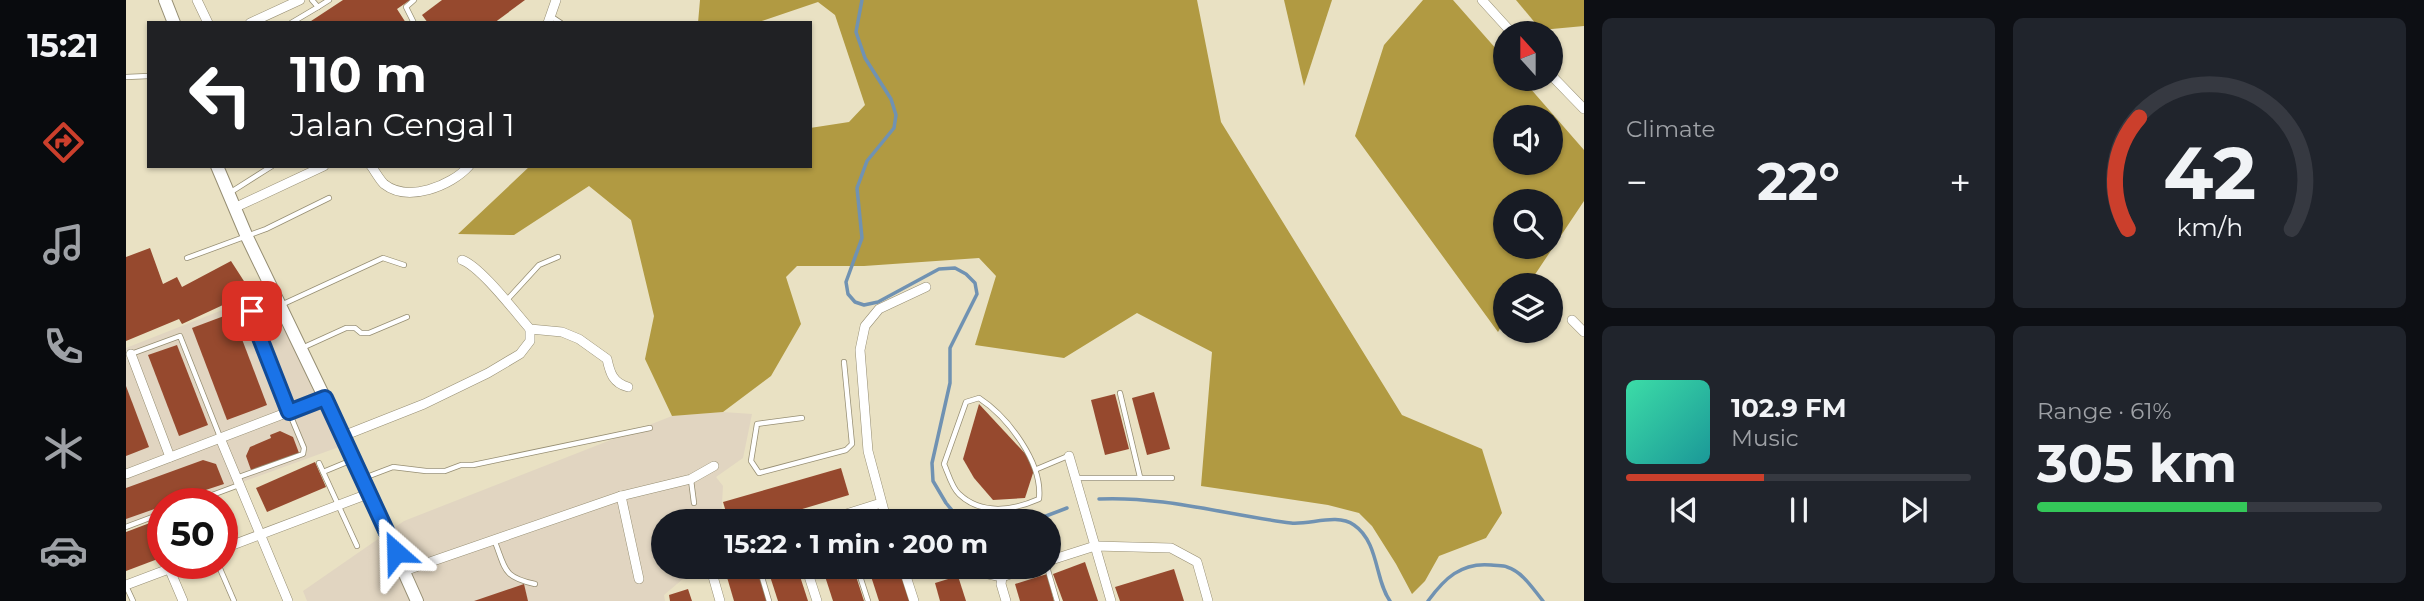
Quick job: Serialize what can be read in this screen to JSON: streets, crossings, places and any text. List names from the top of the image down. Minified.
{"north":"top","page":{"tabs":"15:21","tile":["Climate",["Range · 61%","305 km"]],"turn":["110 m","Jalan Cengal 1"],"heat":["−","22°","+"],"song":["102.9 FM","Music"],"limit":"50","trip":"15:22 · 1 min · 200 m","gauge":["42","km/h"]}}
